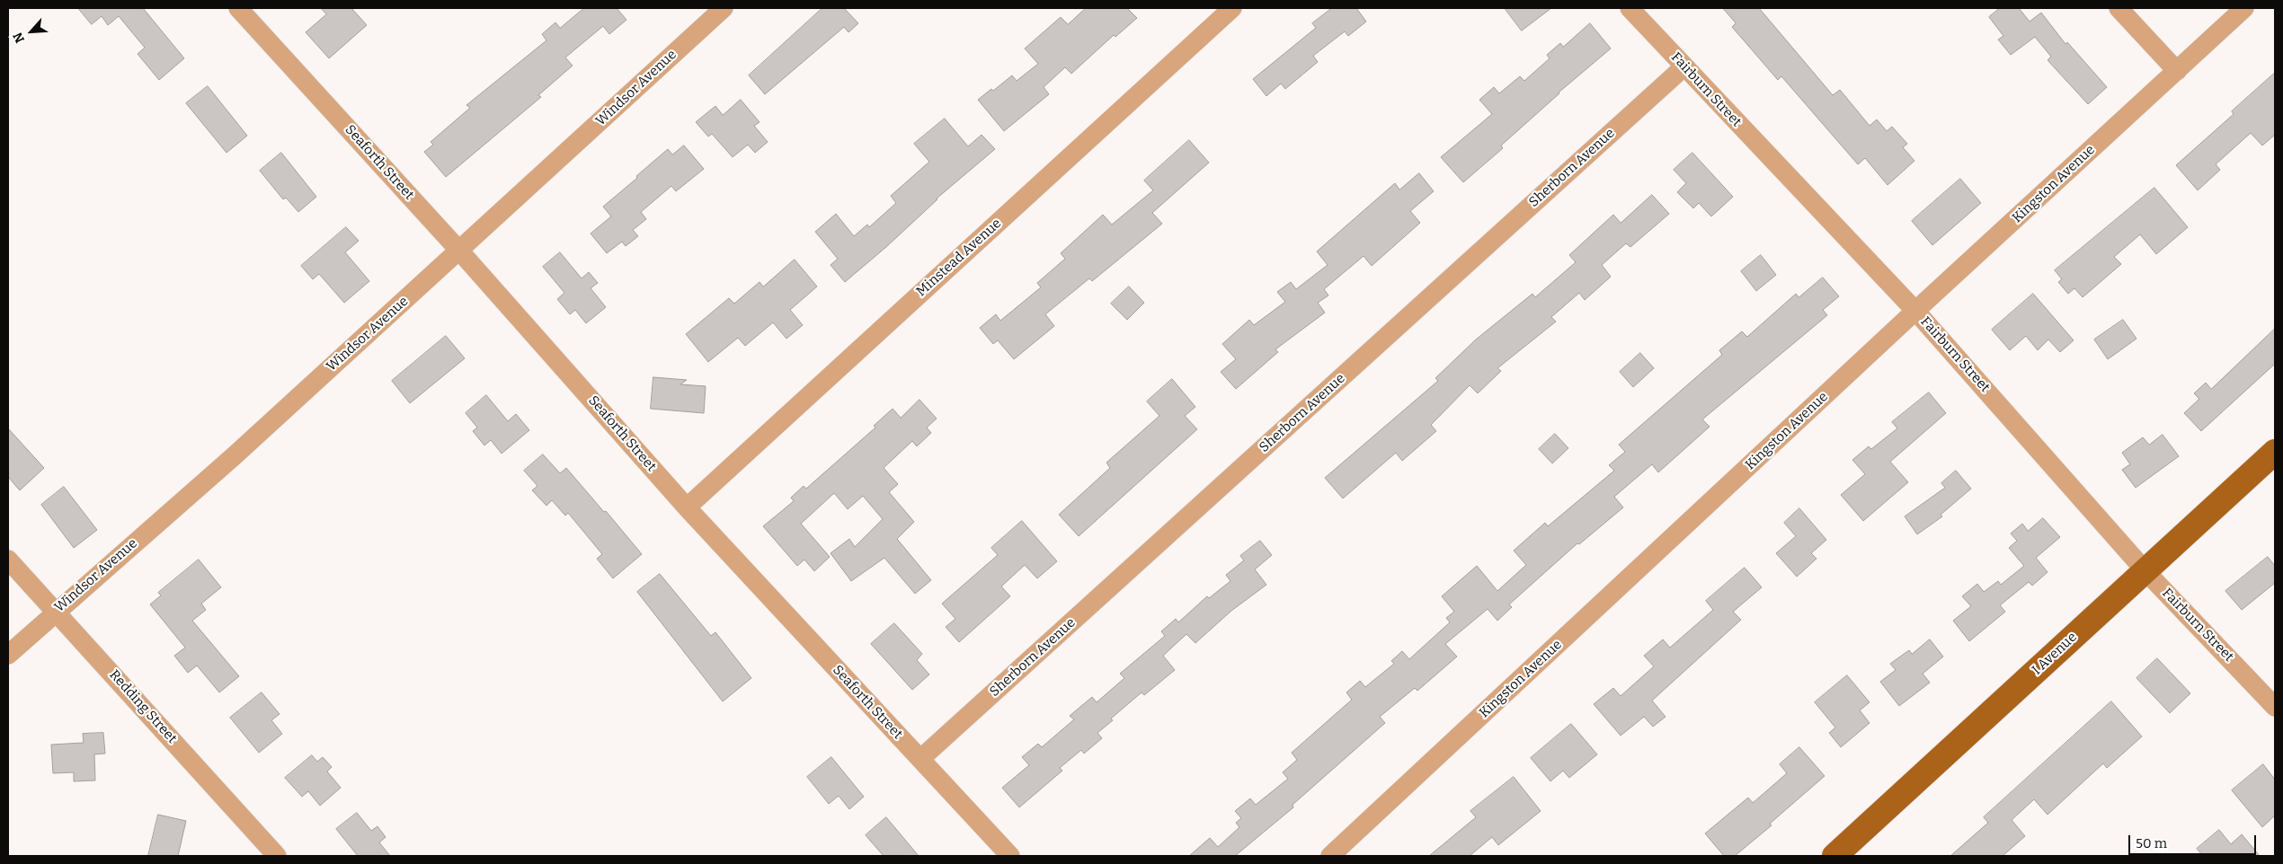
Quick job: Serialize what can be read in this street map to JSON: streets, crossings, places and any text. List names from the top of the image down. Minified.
{"streets":{"main road":["I Avenue"],"street":["Windsor Avenue","Fairburn Street","Seaforth Street","Sherborn Avenue","Kingston Avenue","Minstead Avenue","Redding Street"]},"crossings":[["Windsor Avenue","Seaforth Street"],["Windsor Avenue","Redding Street"],["Fairburn Street","Sherborn Avenue"],["Fairburn Street","Kingston Avenue"],["Fairburn Street","I Avenue"],["Seaforth Street","Sherborn Avenue"],["Seaforth Street","Minstead Avenue"]],"scale_bar":"50 m","north":"bottom left"}
